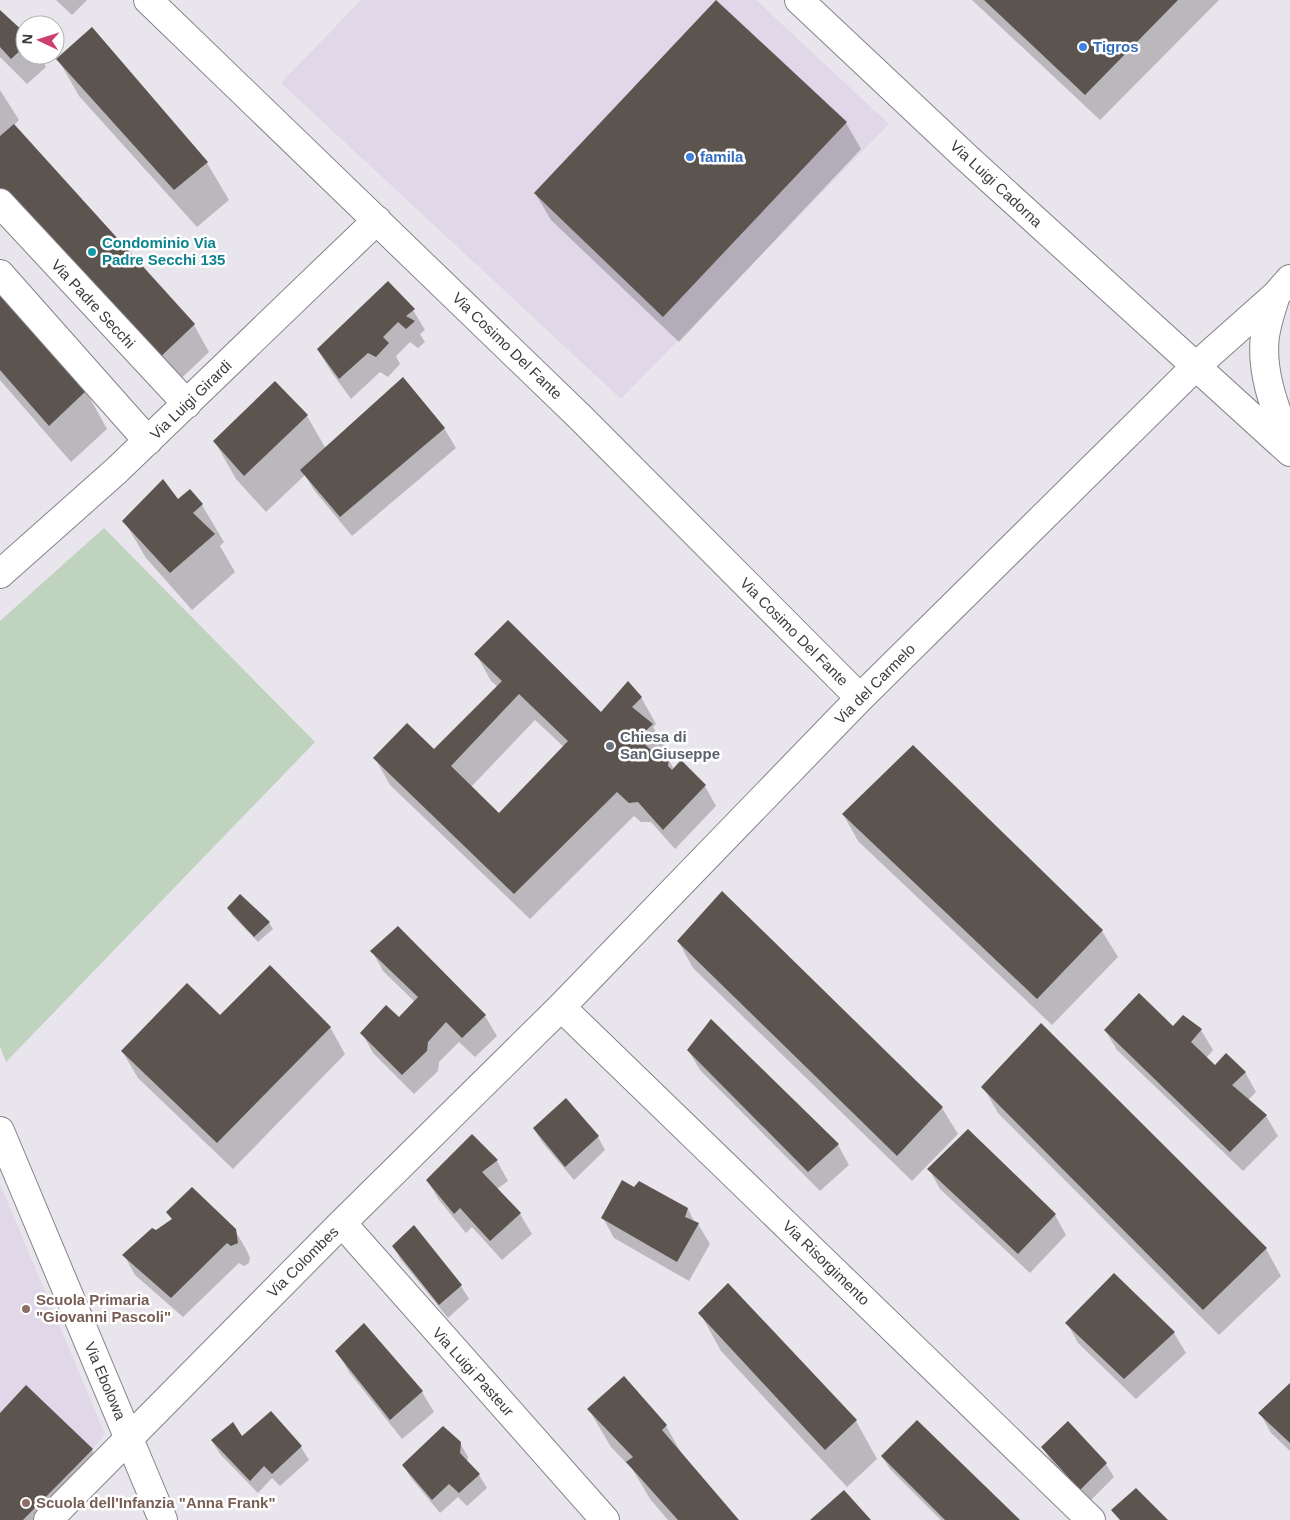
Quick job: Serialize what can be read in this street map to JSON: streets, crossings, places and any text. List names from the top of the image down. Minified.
{"streets":{"street":["Via Luigi Cadorna","Via Padre Secchi","Via Cosimo Del Fante","Via Luigi Girardi","Via del Carmelo","Via Colombes","Via Risorgimento","Via Luigi Pasteur","Via Ebolowa"]},"crossings":[["Via Luigi Cadorna","Via del Carmelo"],["Via Padre Secchi","Via Luigi Girardi"],["Via Cosimo Del Fante","Via Luigi Girardi"],["Via Cosimo Del Fante","Via del Carmelo"],["Via del Carmelo","Via Colombes"],["Via del Carmelo","Via Risorgimento"],["Via Colombes","Via Risorgimento"],["Via Colombes","Via Luigi Pasteur"],["Via Colombes","Via Ebolowa"]],"places":["Tigros","famila","Condominio Via Padre Secchi 135","Chiesa di San Giuseppe","Scuola Primaria \"Giovanni Pascoli\"","Scuola dell'Infanzia \"Anna Frank\""],"north":"left"}
